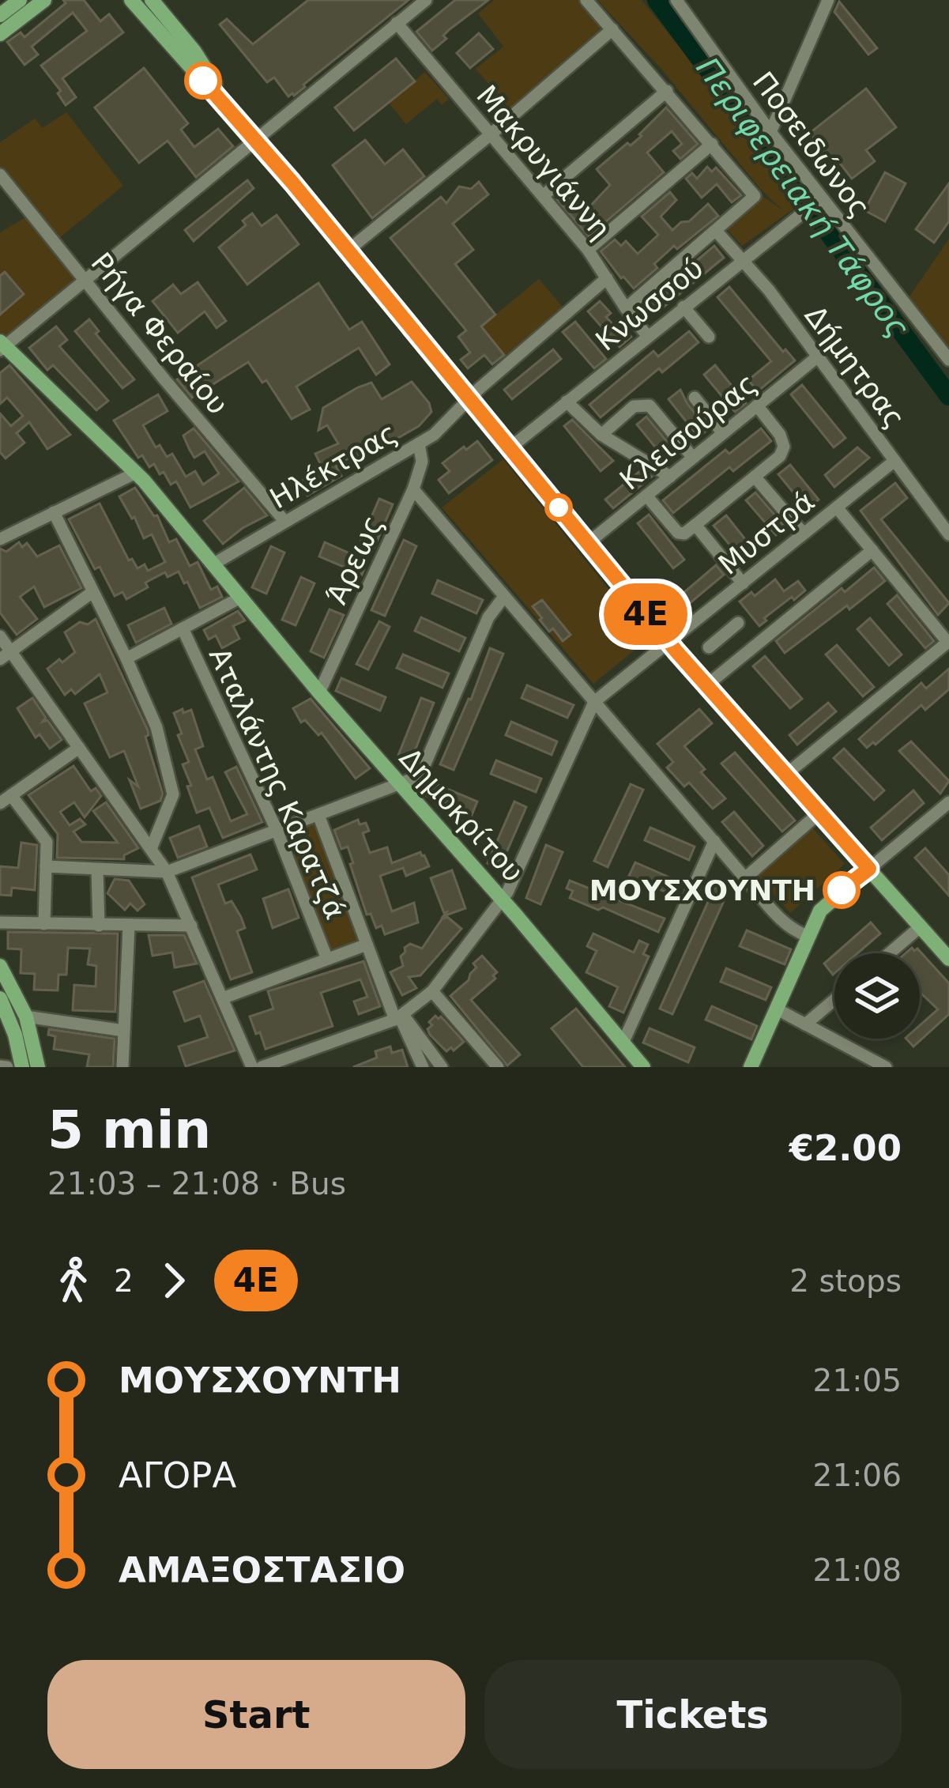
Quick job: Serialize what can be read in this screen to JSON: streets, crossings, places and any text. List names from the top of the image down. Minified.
{"streets":{"main road":["Δημοκρίτου"],"street":["Ποσειδώνος","Μακρυγιάννη","Κνωσσού","Ρήγα Φεραίου","Δήμητρας","Κλεισούρας","Ηλέκτρας","Μυστρά","Άρεως","Αταλάντης Καρατζά"]},"crossings":[["Ποσειδώνος","Κνωσσού"],["Μακρυγιάννη","Κνωσσού"],["Μακρυγιάννη","Ηλέκτρας"],["Κνωσσού","Δήμητρας"],["Ρήγα Φεραίου","Ηλέκτρας"],["Δήμητρας","Κλεισούρας"],["Δήμητρας","Μυστρά"],["Ηλέκτρας","Άρεως"],["Ηλέκτρας","Δημοκρίτου"],["Άρεως","Δημοκρίτου"]],"water":["Περιφερειακή Τάφρος"],"places":["ΜΟΥΣΧΟΥΝΤΗ"],"lines":["bus line 4Ε"],"page":{"on_map":"4Ε","heading":["5 min","21:03 – 21:08 · Bus","€2.00"],"legs":["2","4Ε","2 stops"],"list":[{"name":"ΜΟΥΣΧΟΥΝΤΗ","value":"21:05"},{"name":"ΑΓΟΡΑ","value":"21:06"},{"name":"ΑΜΑΞΟΣΤΑΣΙΟ","value":"21:08"}],"buttons":["Start","Tickets"]}}
